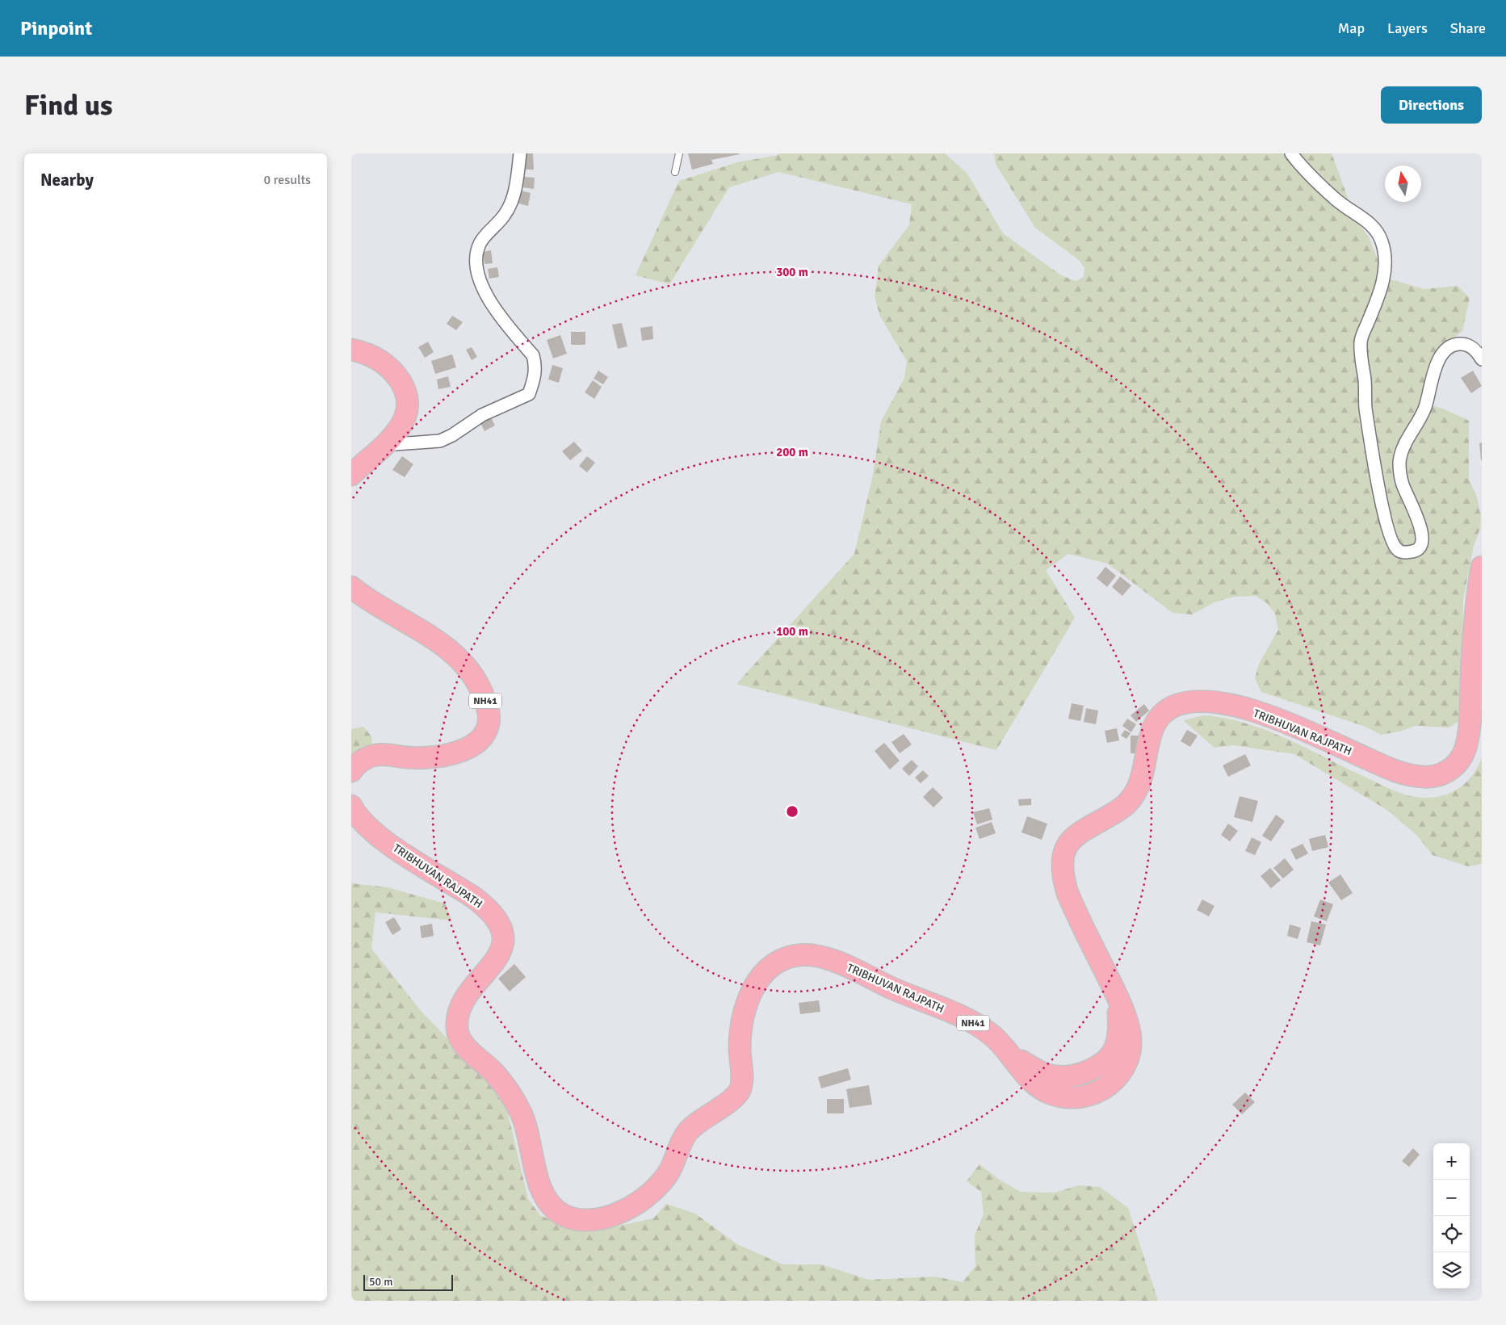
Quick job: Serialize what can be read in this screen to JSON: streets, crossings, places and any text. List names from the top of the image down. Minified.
{"streets":{"highway":["NH41","TRIBHUVAN RAJPATH"]},"scale_bar":"50 m","north":"top","page":{"header":"Pinpoint","nav":["Map","Layers","Share"],"buttons":"Directions","title":"Find us","heading":["Nearby","0 results"],"map_buttons":["+","−"],"scale":"50 m"},"rings":["300 m","200 m","100 m"]}
